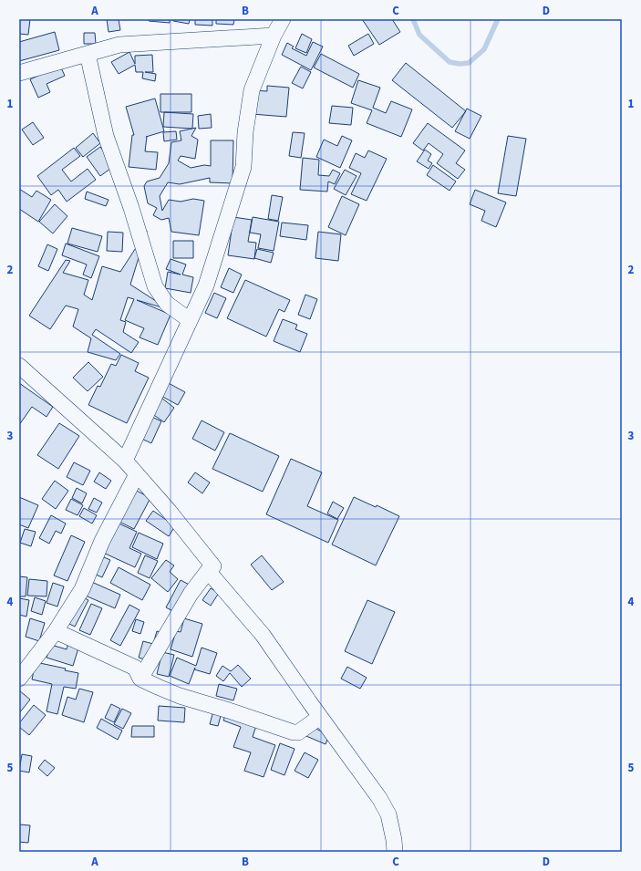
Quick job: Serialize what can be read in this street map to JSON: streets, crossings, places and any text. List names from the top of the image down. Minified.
{"grid":{"columns":["A","B","C","D"],"rows":["1","2","3","4","5"]}}
